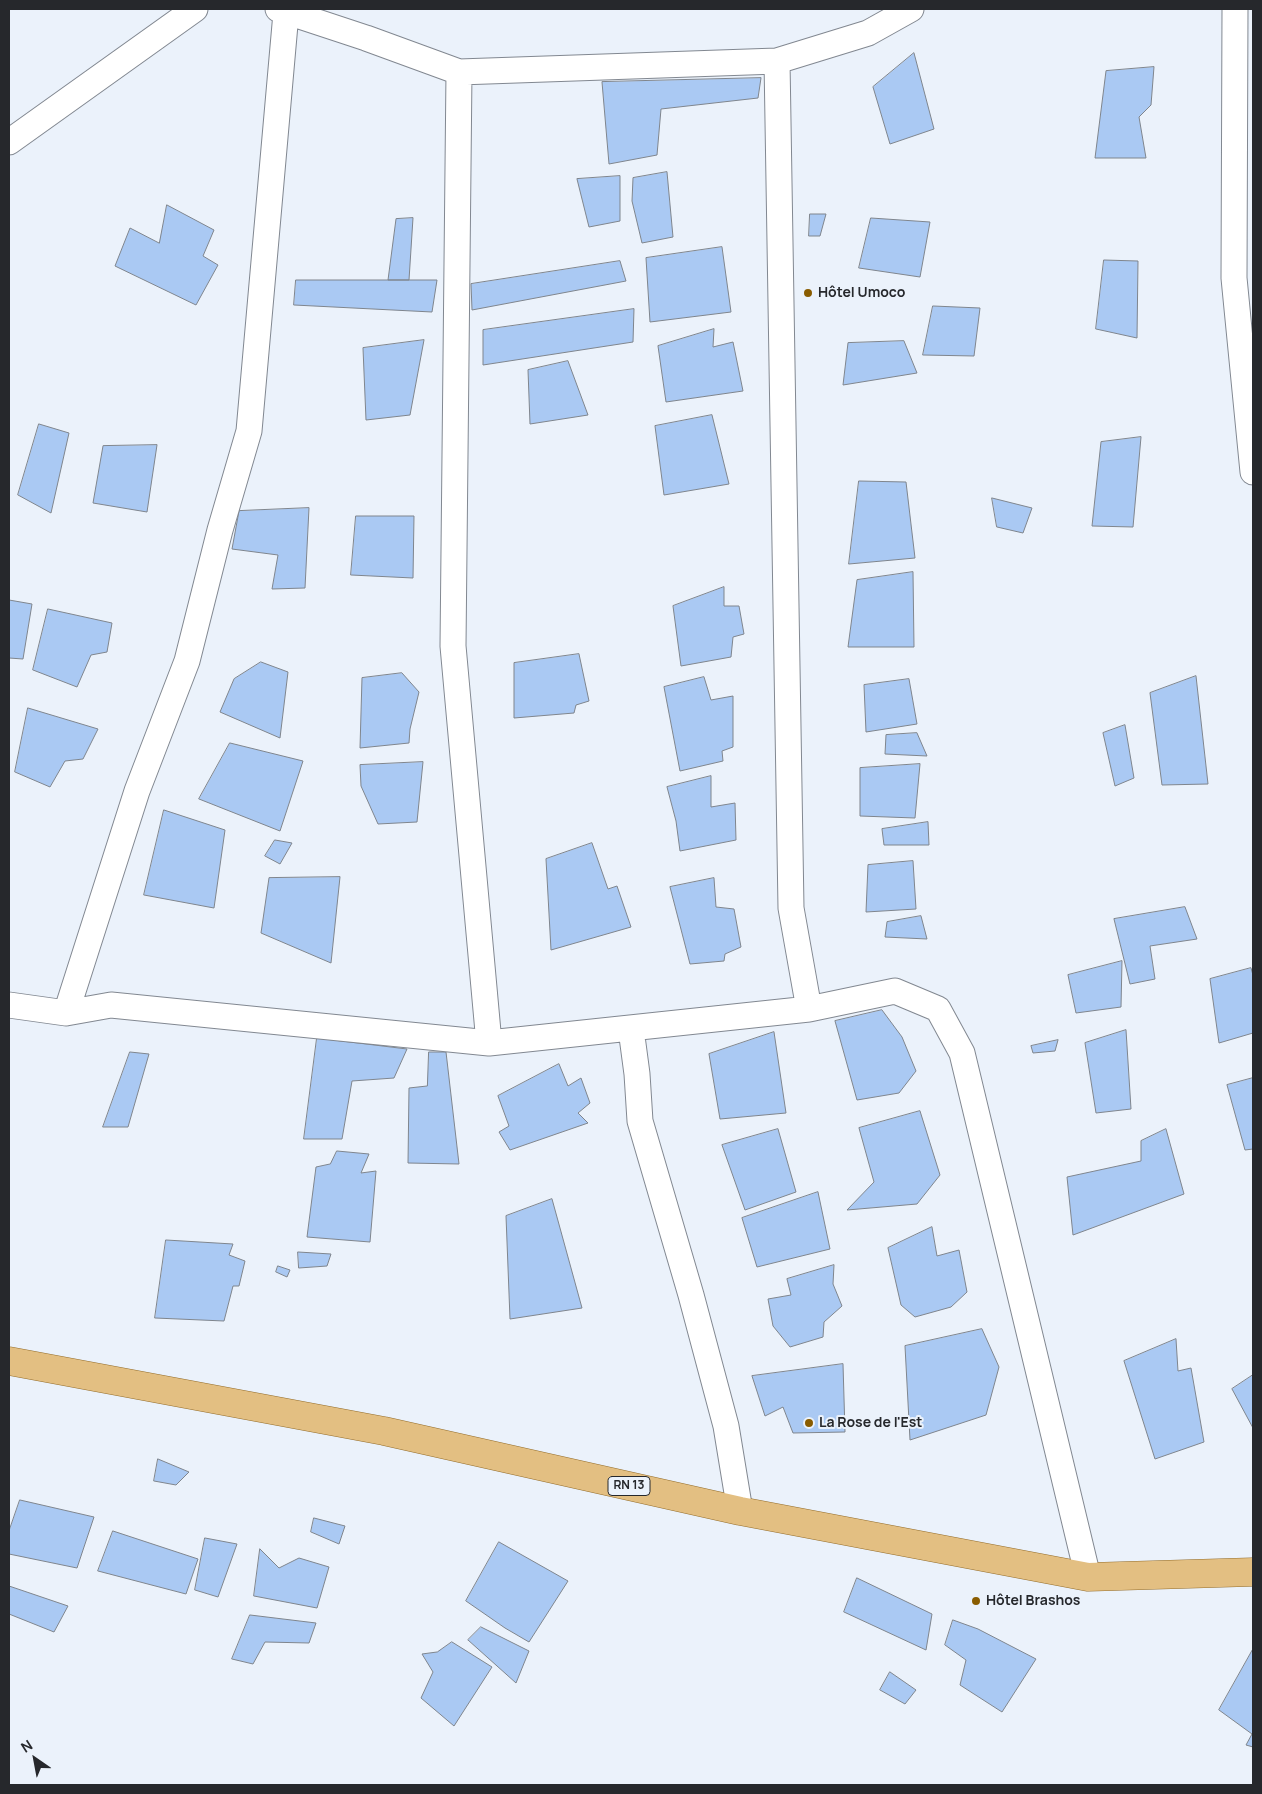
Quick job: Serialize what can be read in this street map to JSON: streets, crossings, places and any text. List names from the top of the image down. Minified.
{"streets":{"main road":["RN 13"]},"places":["Hôtel Umoco","La Rose de l'Est","Hôtel Brashos"],"north":"top left"}
